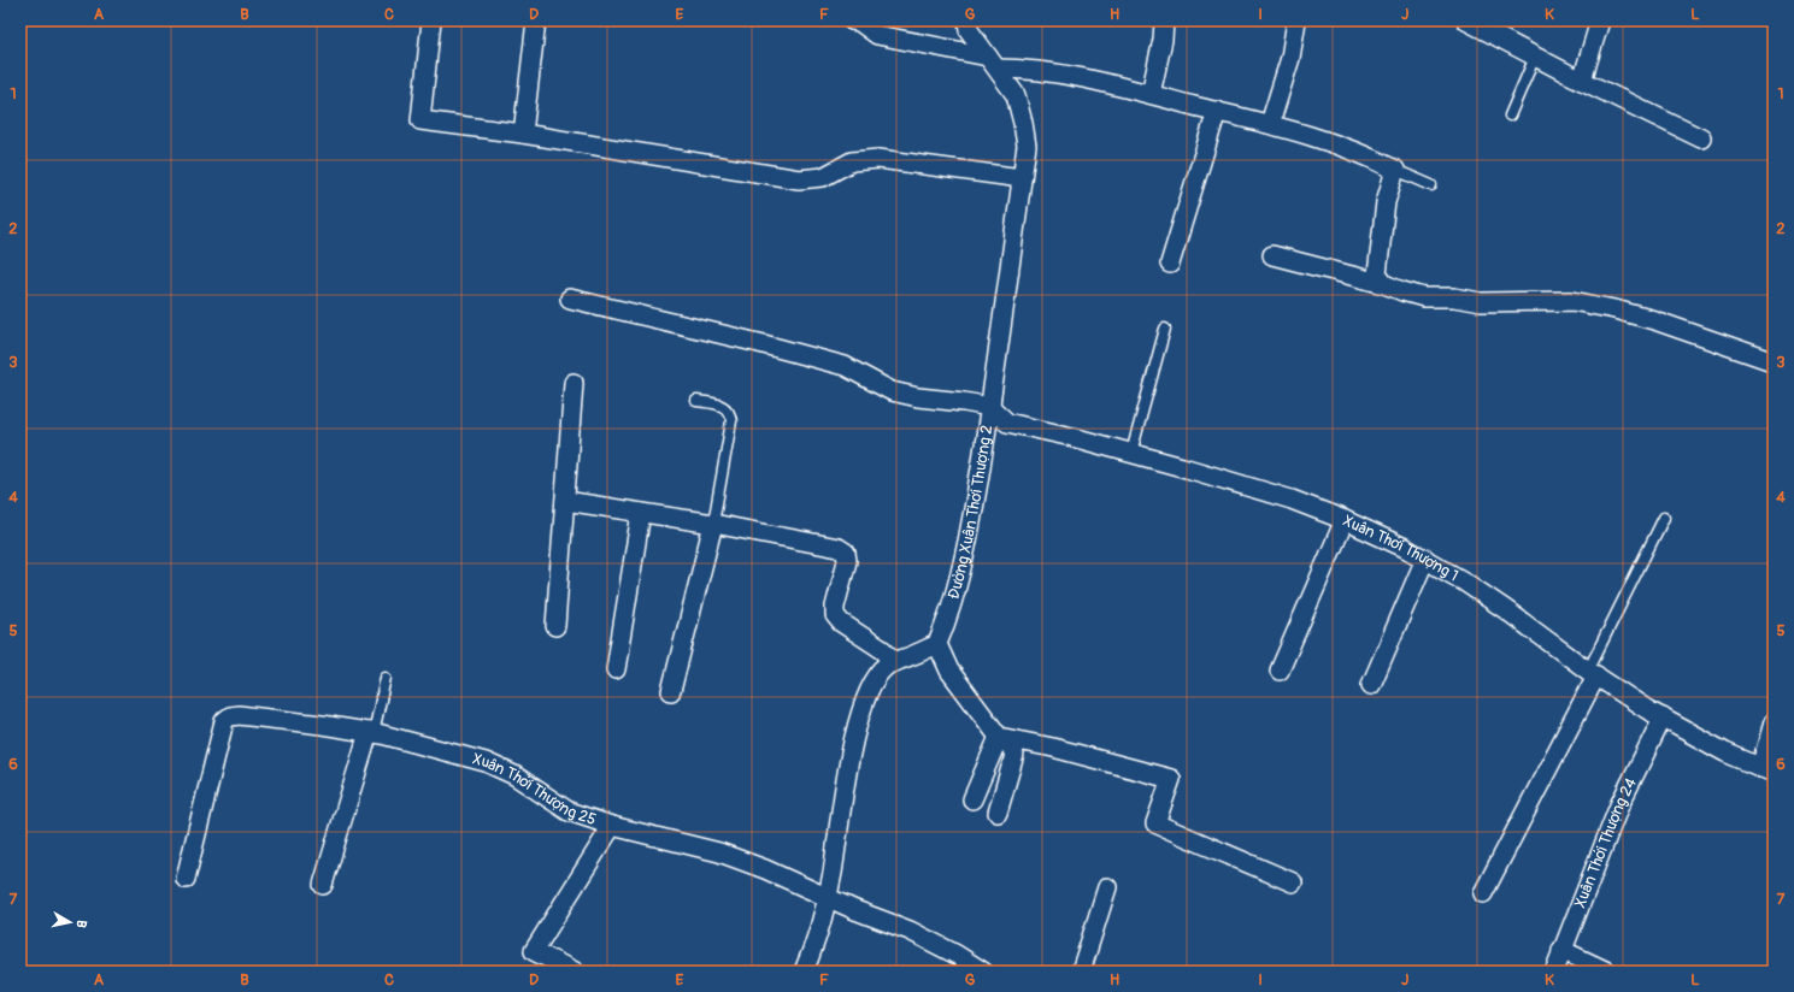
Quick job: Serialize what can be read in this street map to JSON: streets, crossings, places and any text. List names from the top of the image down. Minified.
{"streets":{"street":["Đường Xuân Thới Thượng 2","Xuân Thới Thượng 1","Xuân Thới Thượng 25","Xuân Thới Thượng 24"]},"crossings":[["Đường Xuân Thới Thượng 2","Xuân Thới Thượng 1"],["Xuân Thới Thượng 1","Xuân Thới Thượng 24"]],"north":"right","grid":{"columns":["A","B","C","D","E","F","G","H","I","J","K","L"],"rows":["1","2","3","4","5","6","7"]}}
